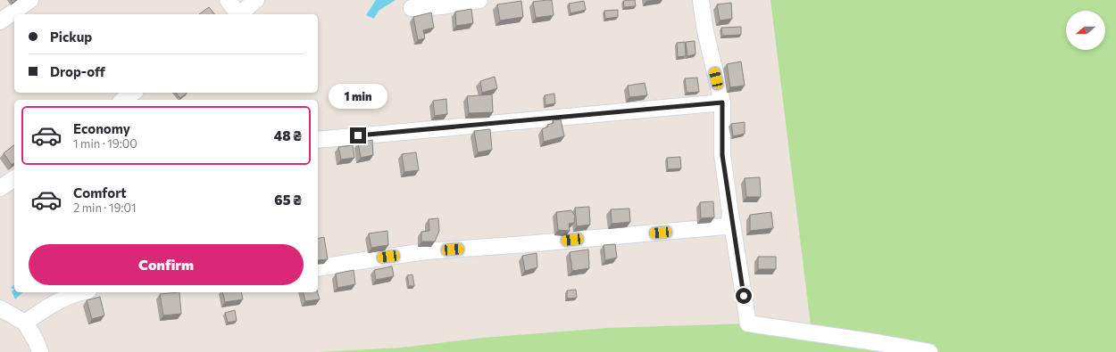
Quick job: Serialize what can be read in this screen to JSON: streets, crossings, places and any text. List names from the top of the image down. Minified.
{"north":"left","page":{"banner":["Pickup","Drop-off"],"bubble":"1 min","list":[{"name":"Economy","note":"1 min · 19:00","value":"48 ₴"},{"name":"Comfort","note":"2 min · 19:01","value":"65 ₴"}],"buttons":"Confirm"}}
